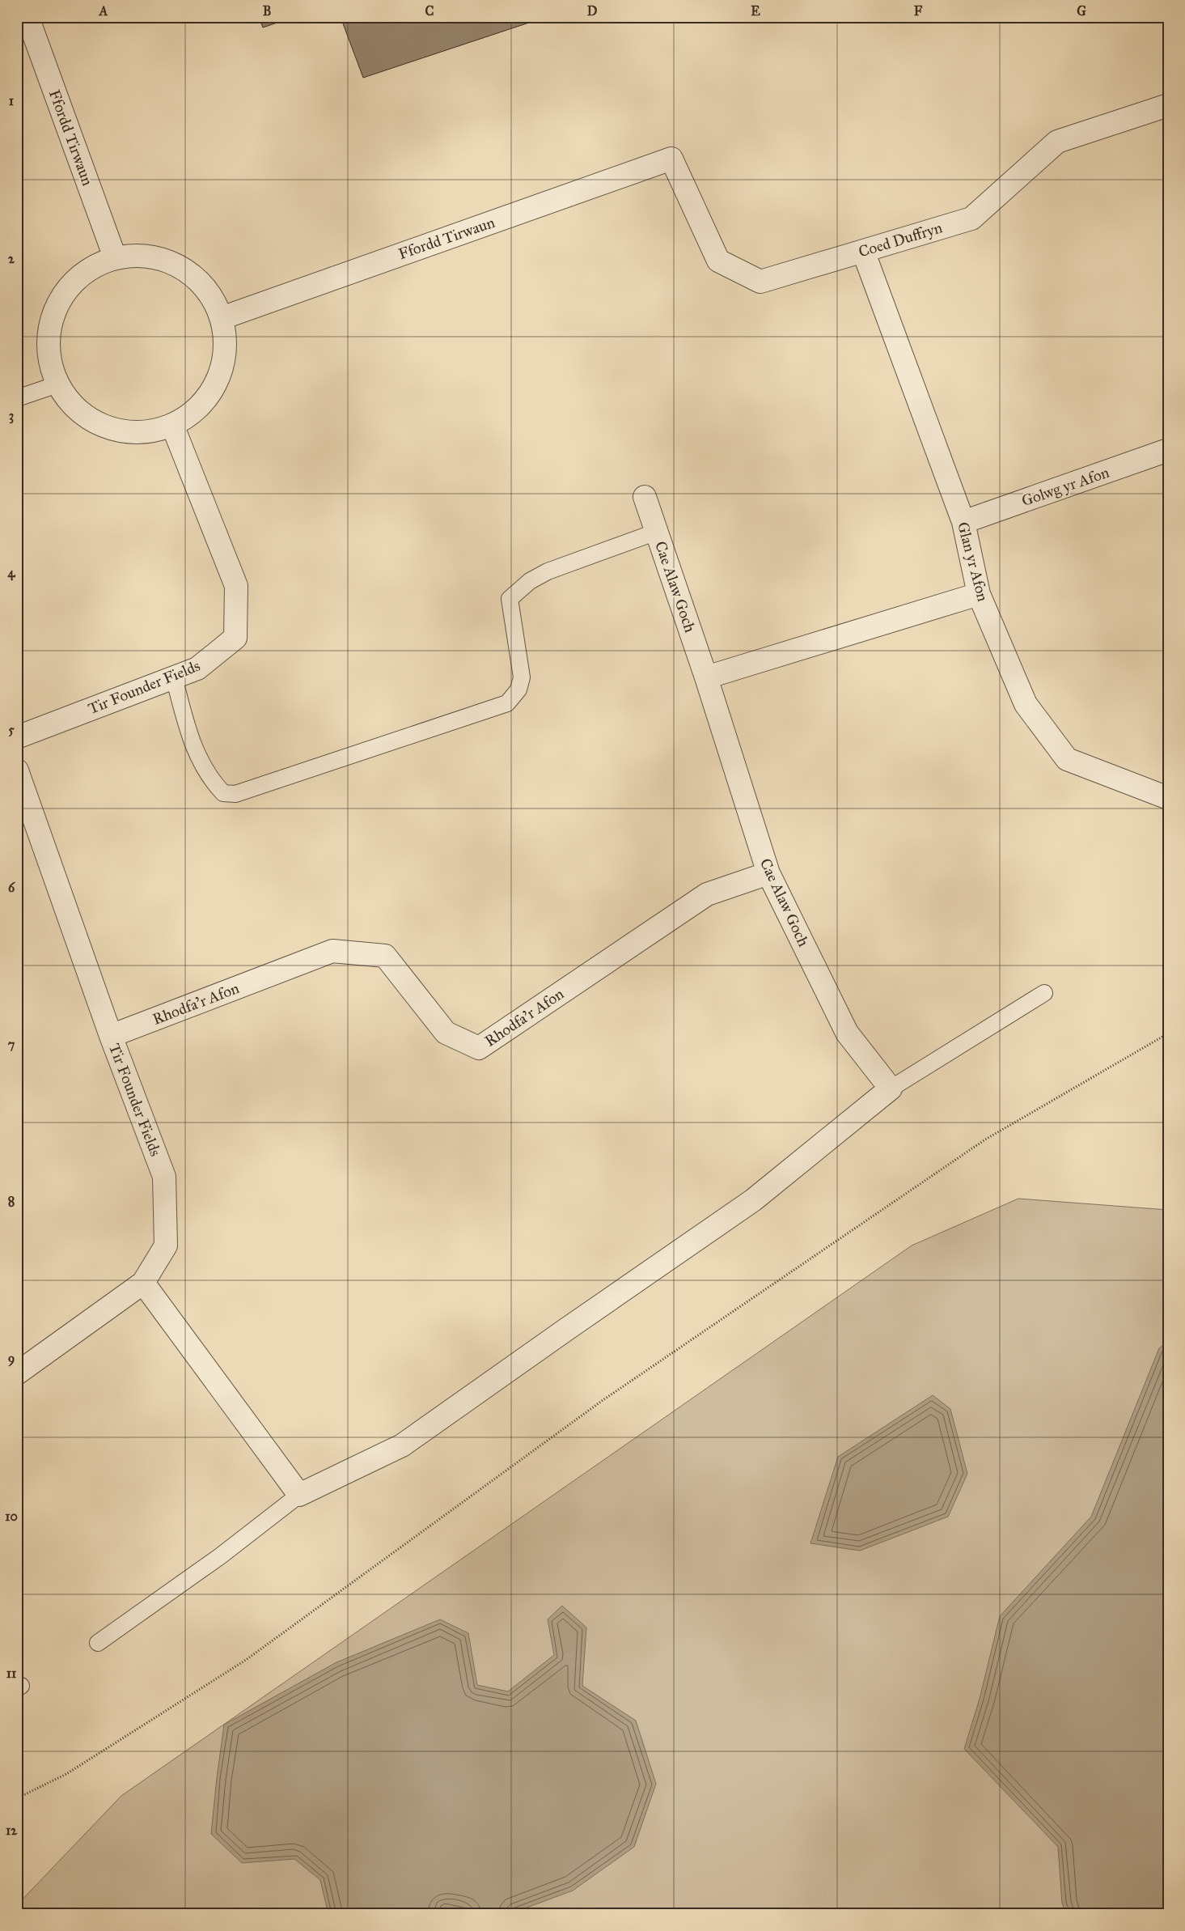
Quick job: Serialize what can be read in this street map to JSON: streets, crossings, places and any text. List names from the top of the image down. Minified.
{"streets":{"street":["Ffordd Tirwaun","Coed Duffryn","Golwg yr Afon","Glan yr Afon","Cae Alaw Goch","Tir Founder Fields","Rhodfa'r Afon"]},"crossings":[["Ffordd Tirwaun","Coed Duffryn"],["Coed Duffryn","Glan yr Afon"],["Golwg yr Afon","Glan yr Afon"],["Cae Alaw Goch","Rhodfa'r Afon"],["Tir Founder Fields","Rhodfa'r Afon"]],"grid":{"columns":["A","B","C","D","E","F","G"],"rows":["1","2","3","4","5","6","7","8","9","10","11","12"]}}
